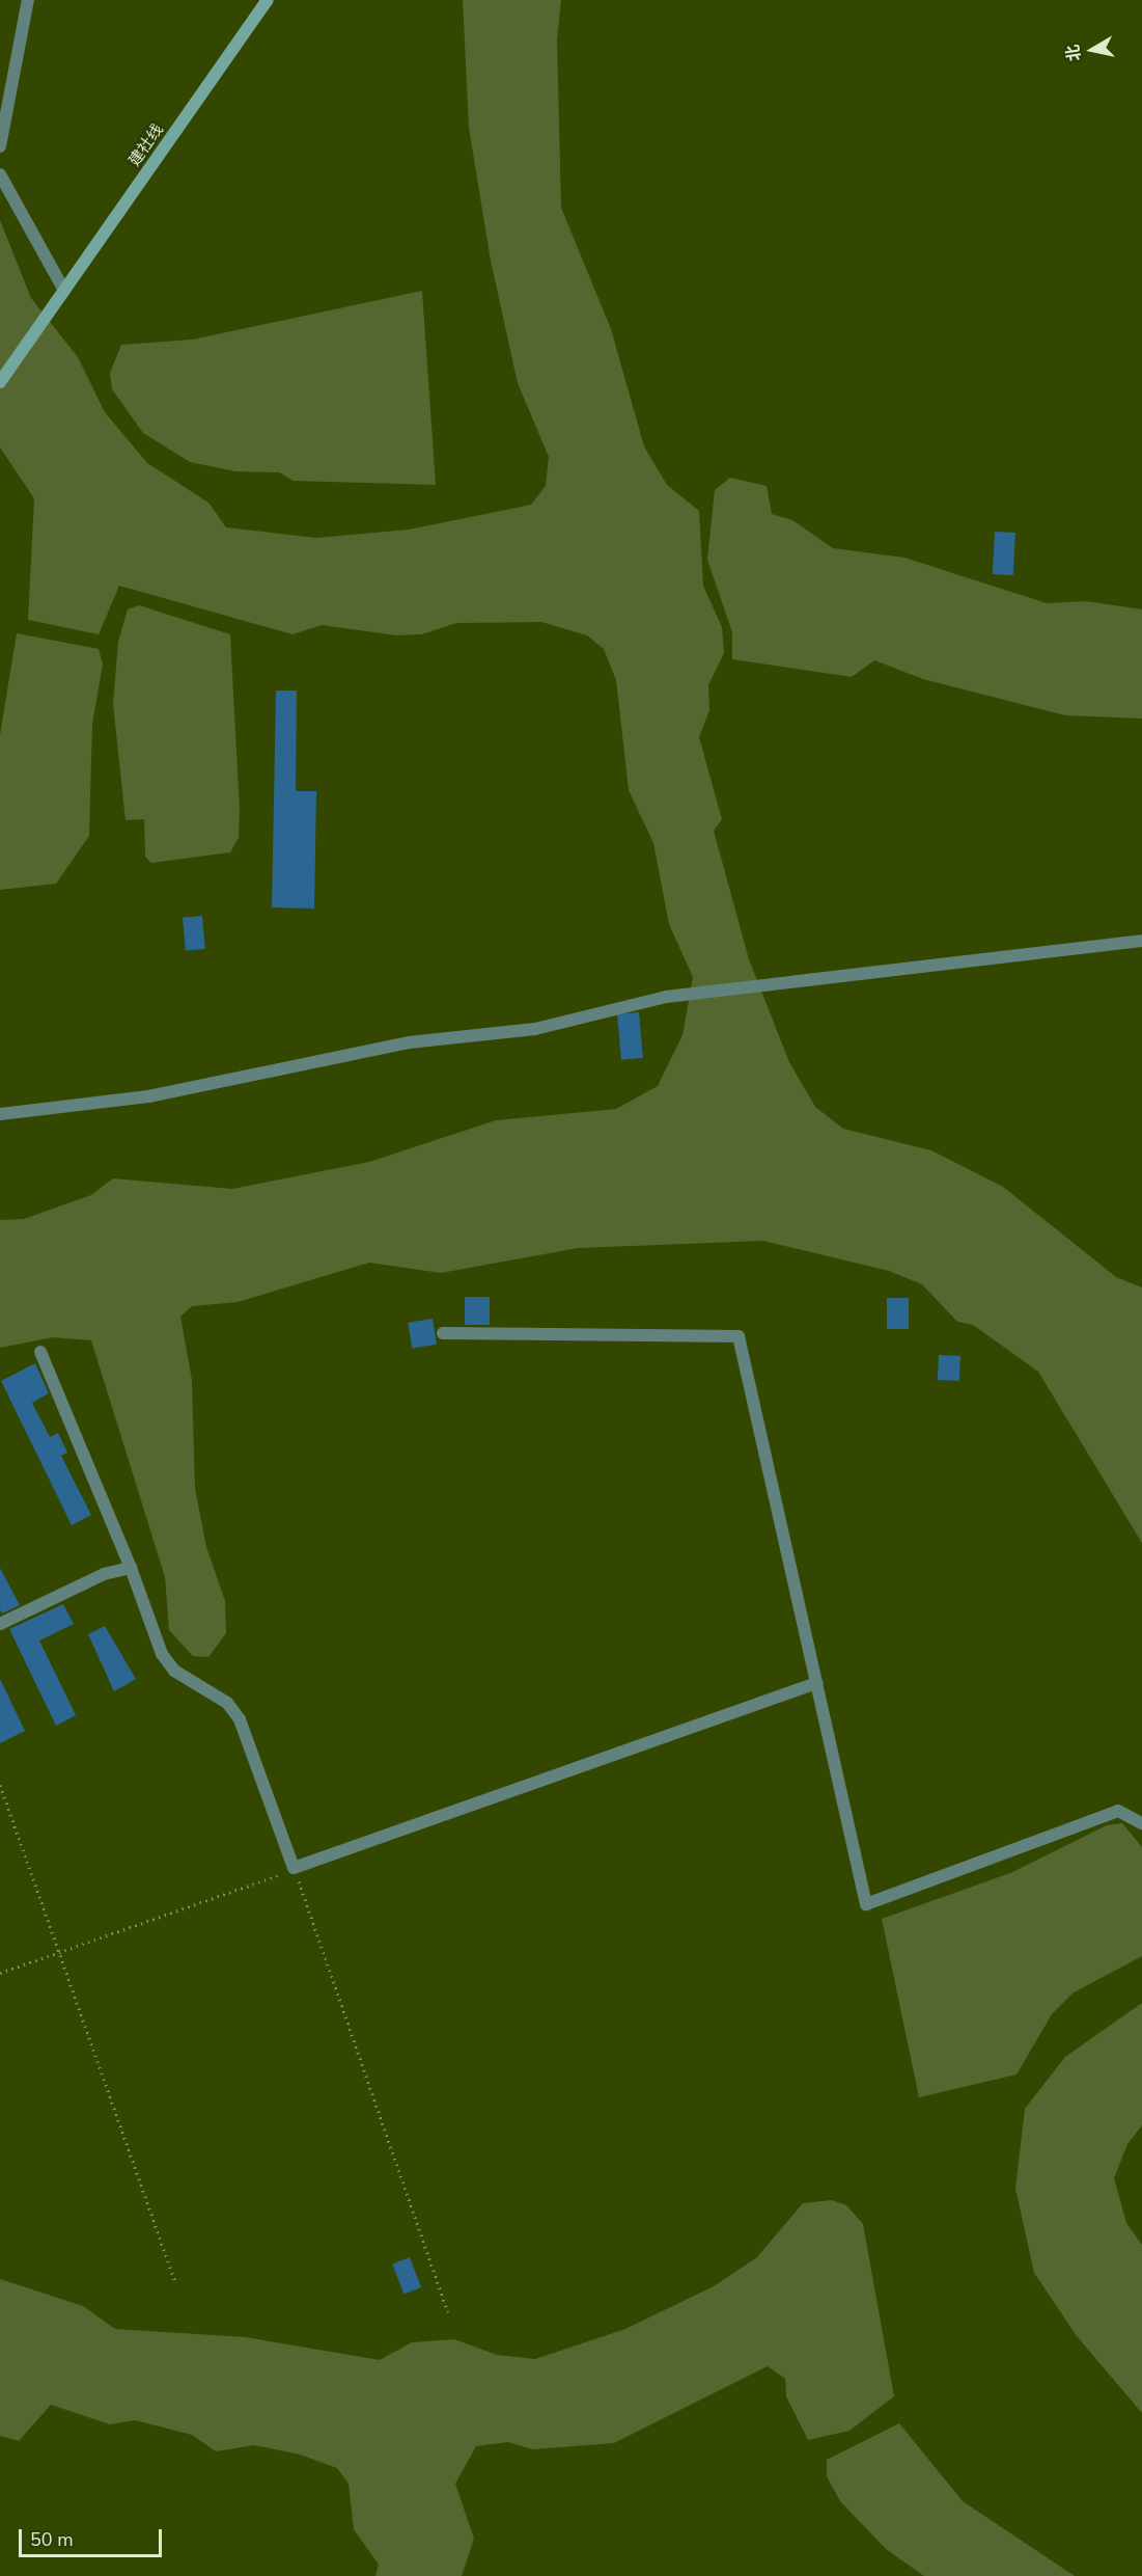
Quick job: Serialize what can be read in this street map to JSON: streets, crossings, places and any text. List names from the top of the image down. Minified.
{"streets":{"main road":["建社线"]},"scale_bar":"50 m","north":"left"}
